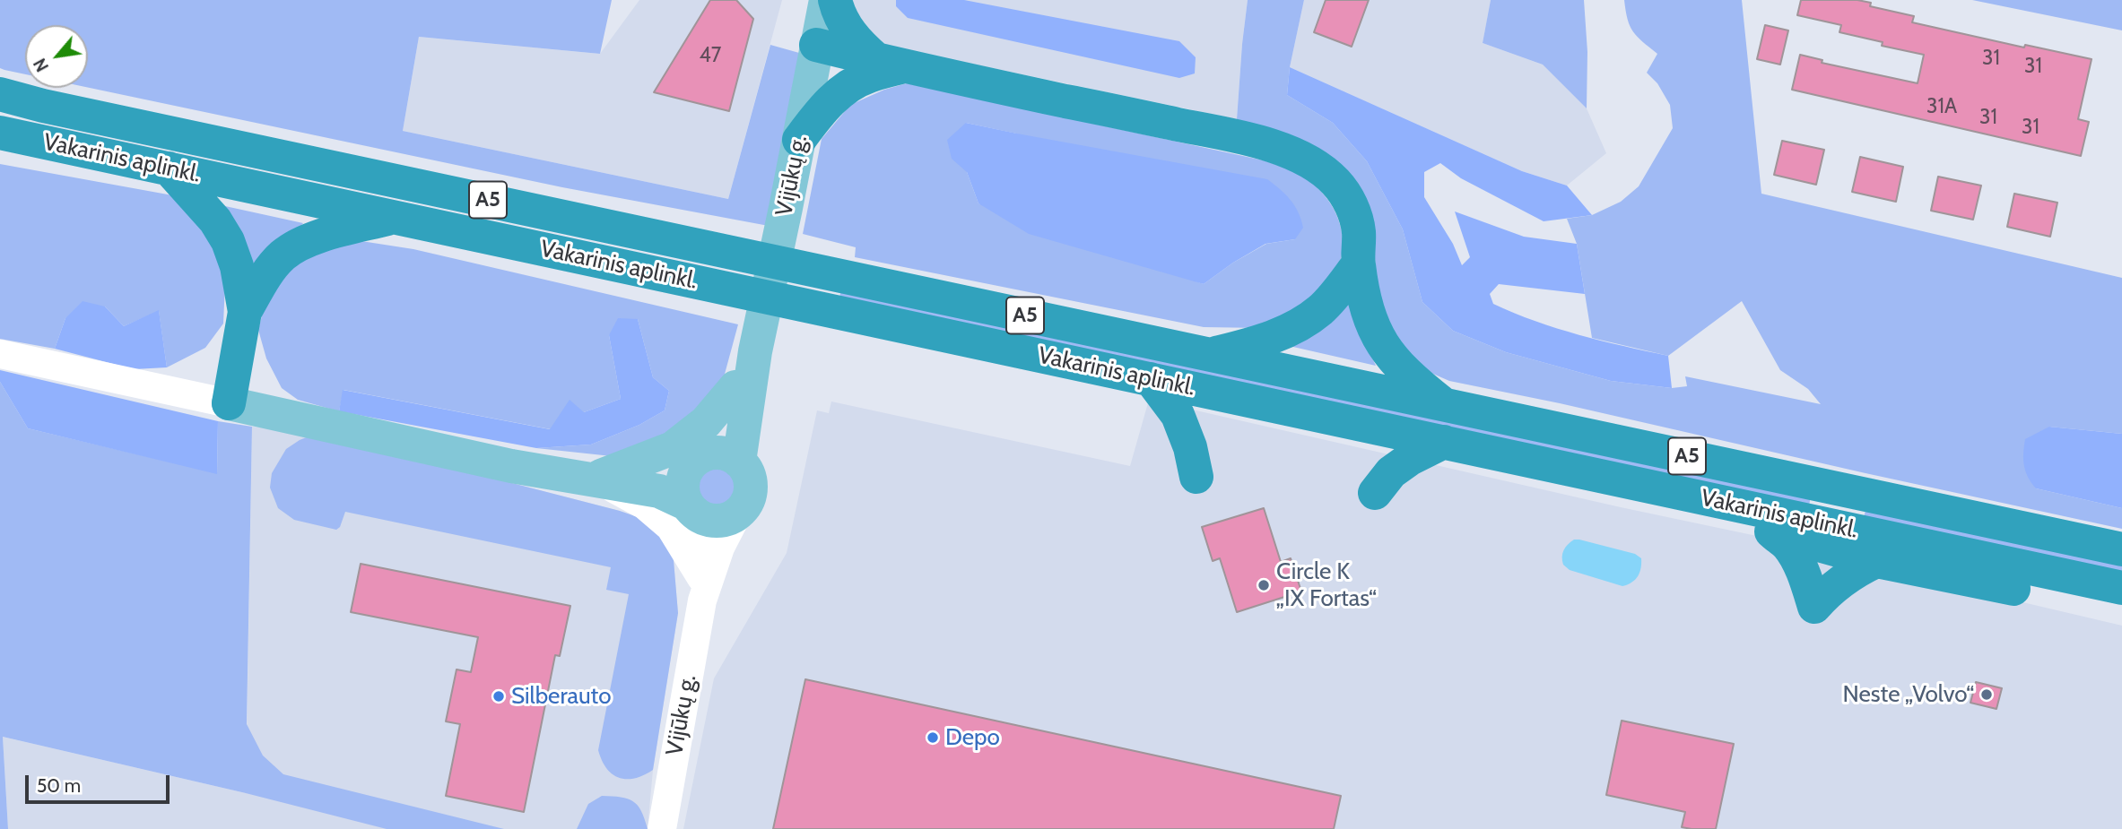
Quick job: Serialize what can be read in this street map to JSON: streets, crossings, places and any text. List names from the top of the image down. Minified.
{"streets":{"highway":["Vakarinis aplinkl.","A5"],"main road":["Vijūkų g."]},"places":["Circle K „IX Fortas“","Neste „Volvo“","Silberauto","Depo"],"house_numbers":["47","31","31","31A","31","31"],"scale_bar":"50 m","north":"bottom left"}
